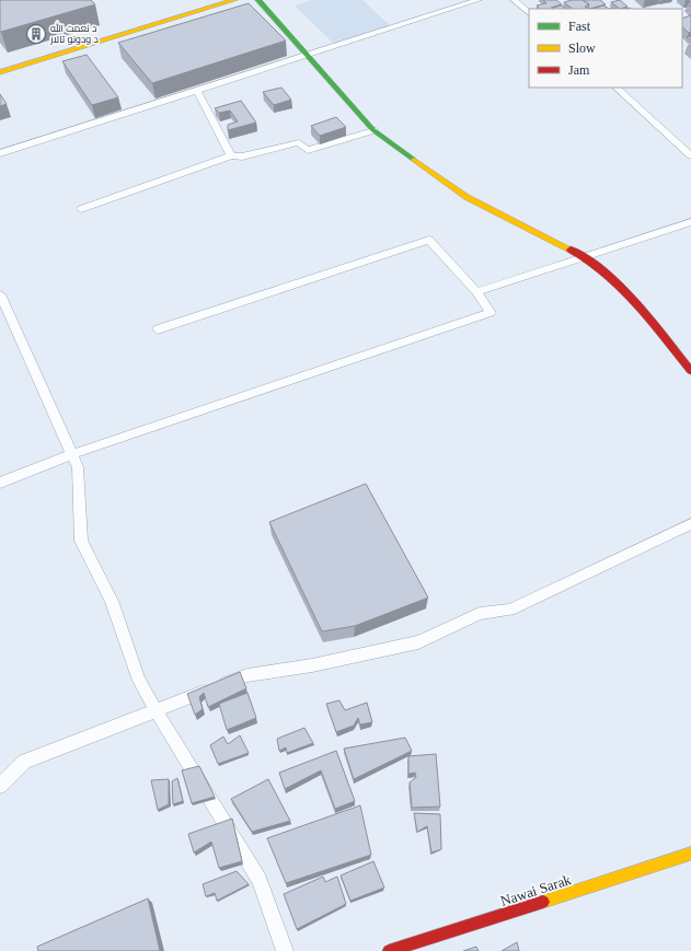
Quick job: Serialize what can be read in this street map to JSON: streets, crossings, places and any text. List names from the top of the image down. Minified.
{"streets":{"street":["Nawai Sarak"]},"places":{"building":["د نعمت الله د ودونو تالار"]},"legend":["Fast","Slow","Jam"]}
